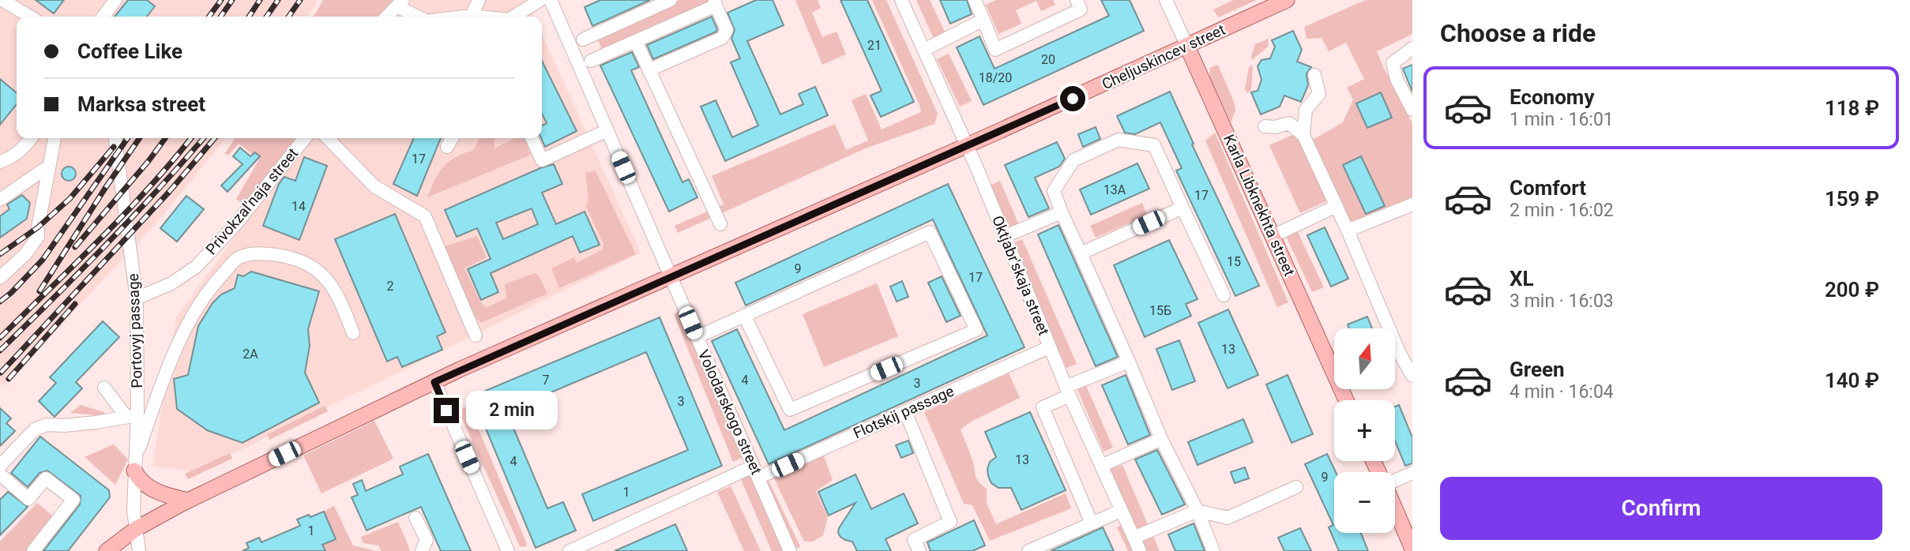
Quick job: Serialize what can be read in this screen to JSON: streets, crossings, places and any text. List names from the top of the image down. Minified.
{"streets":{"main road":["Cheljuskincev street","Karla Libknekhta street"],"street":["Privokzal'naja street","Oktjabr'skaja street","Portovyj passage","Volodarskogo street","Flotskij passage"]},"crossings":[["Cheljuskincev street","Karla Libknekhta street"],["Cheljuskincev street","Oktjabr'skaja street"],["Cheljuskincev street","Portovyj passage"],["Cheljuskincev street","Volodarskogo street"],["Privokzal'naja street","Portovyj passage"],["Oktjabr'skaja street","Flotskij passage"],["Volodarskogo street","Flotskij passage"]],"house_numbers":["21","20","18/20","17","13А","17","14","15","9","17","2","15Б","13","2А","7","4","3","3","13","4","9","1","1"],"north":"top","page":{"heading":"Choose a ride","banner":["Coffee Like","Marksa street"],"list":[{"name":"Economy","note":"1 min · 16:01","value":"118 ₽"},{"name":"Comfort","note":"2 min · 16:02","value":"159 ₽"},{"name":"XL","note":"3 min · 16:03","value":"200 ₽"},{"name":"Green","note":"4 min · 16:04","value":"140 ₽"}],"map_buttons":["+","−"],"bubble":"2 min","buttons":"Confirm"}}
